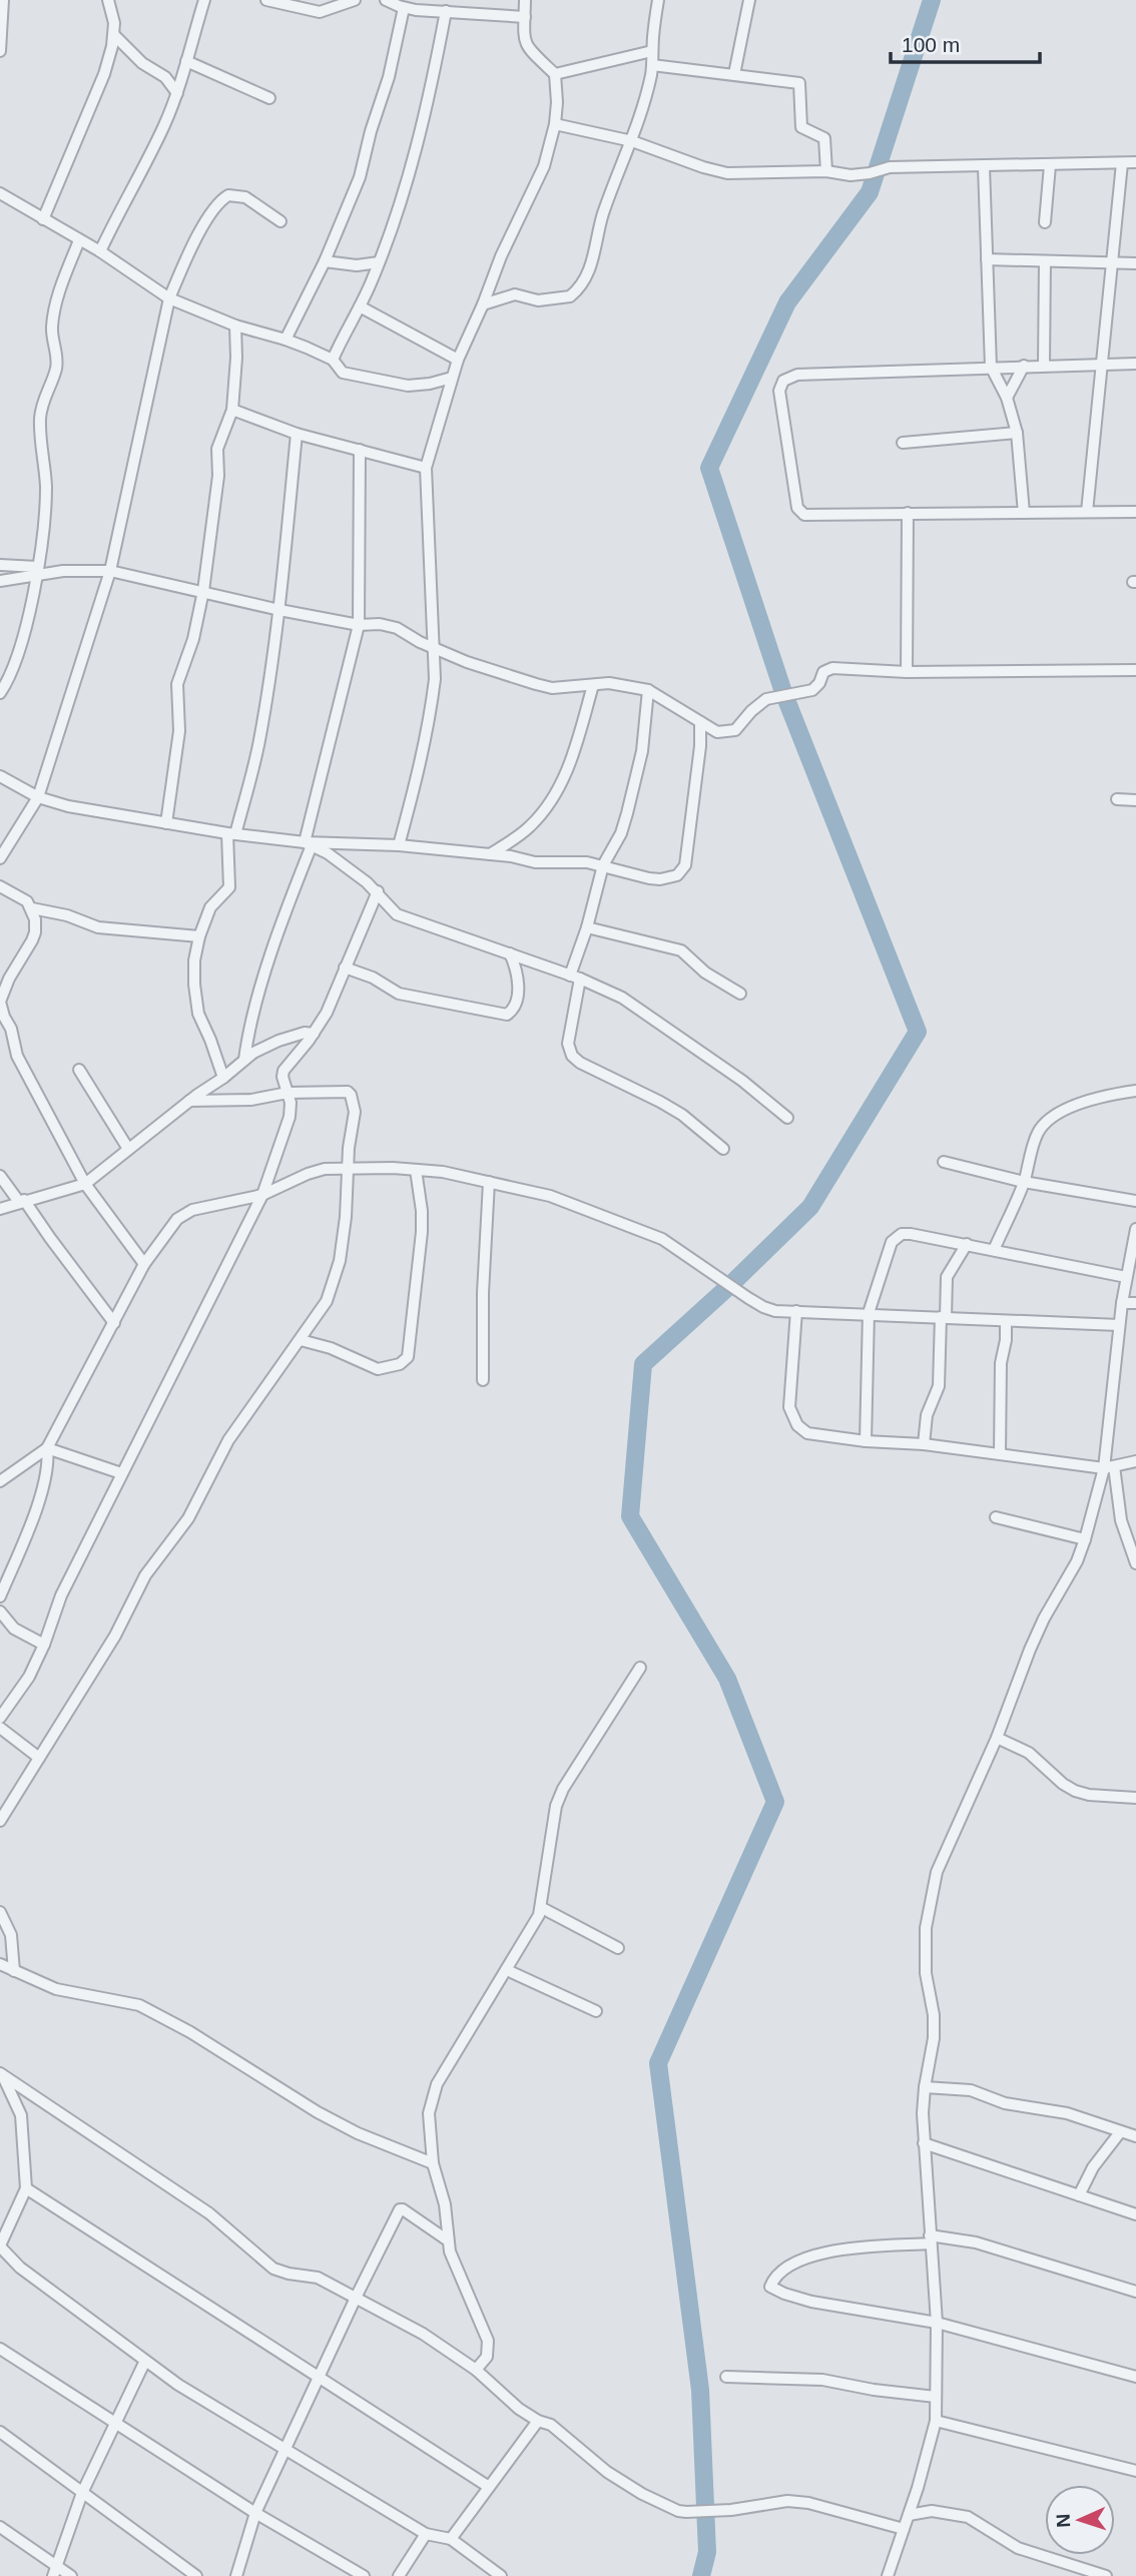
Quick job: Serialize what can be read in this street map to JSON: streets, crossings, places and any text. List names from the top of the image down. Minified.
{"scale_bar":"100 m","north":"left"}
